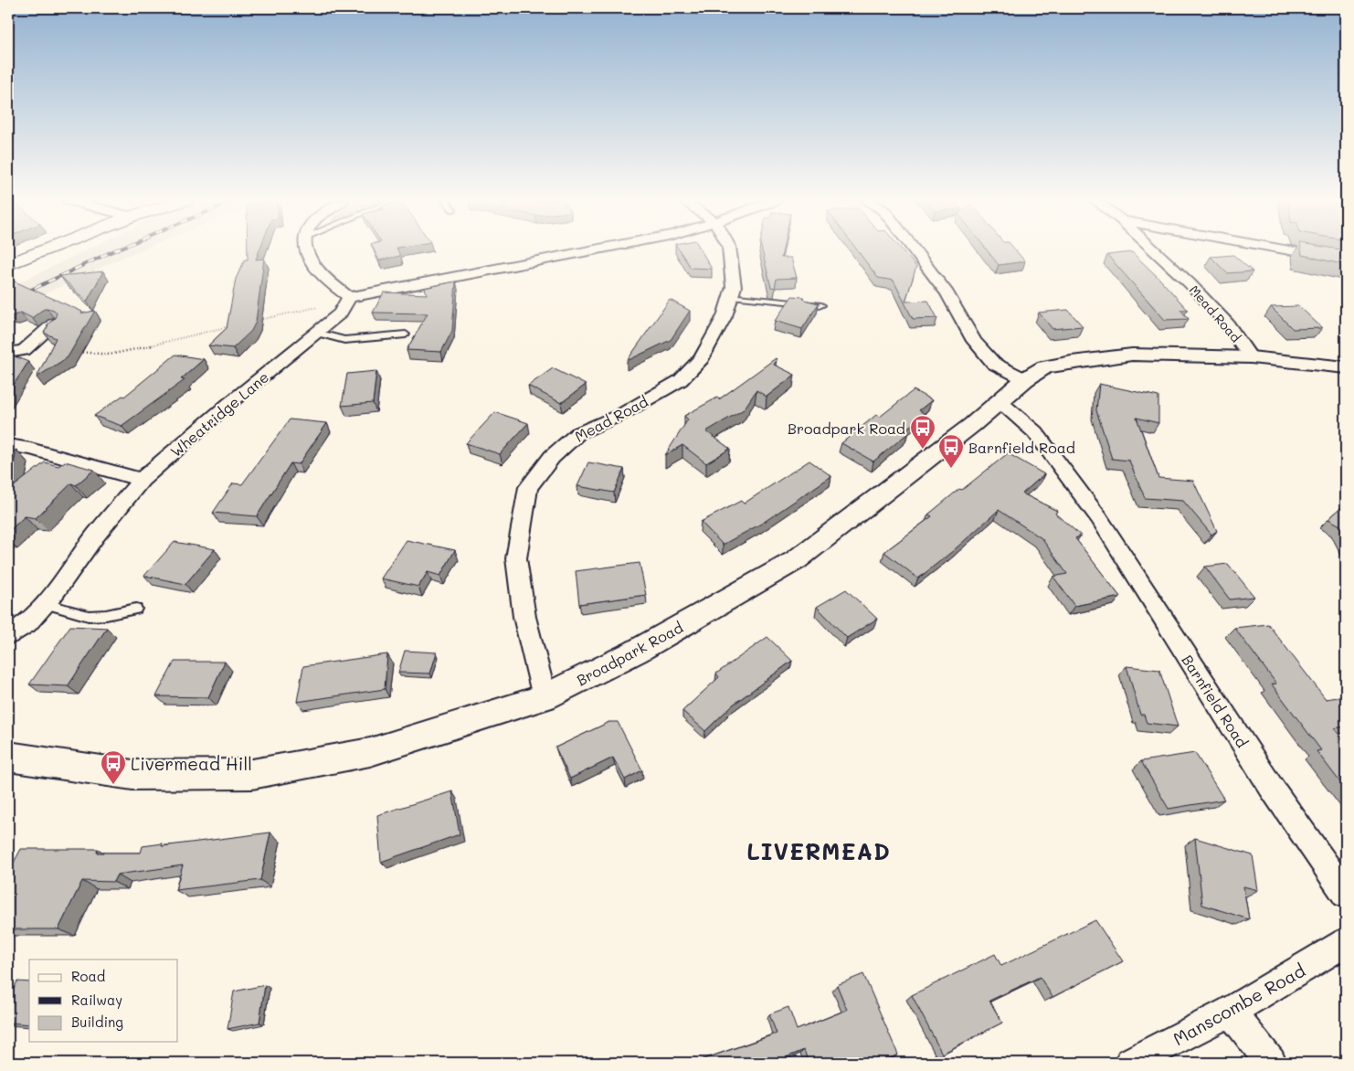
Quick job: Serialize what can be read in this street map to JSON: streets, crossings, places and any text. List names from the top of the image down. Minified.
{"streets":{"street":["Mead Road","Wheatridge Lane","Broadpark Road","Barnfield Road","Manscombe Road"]},"crossings":[["Mead Road","Broadpark Road"],["Broadpark Road","Barnfield Road"]],"districts":["LIVERMEAD"],"places":{"bus stop":["Broadpark Road","Barnfield Road","Livermead Hill"]},"legend":["Road","Railway","Building"]}
